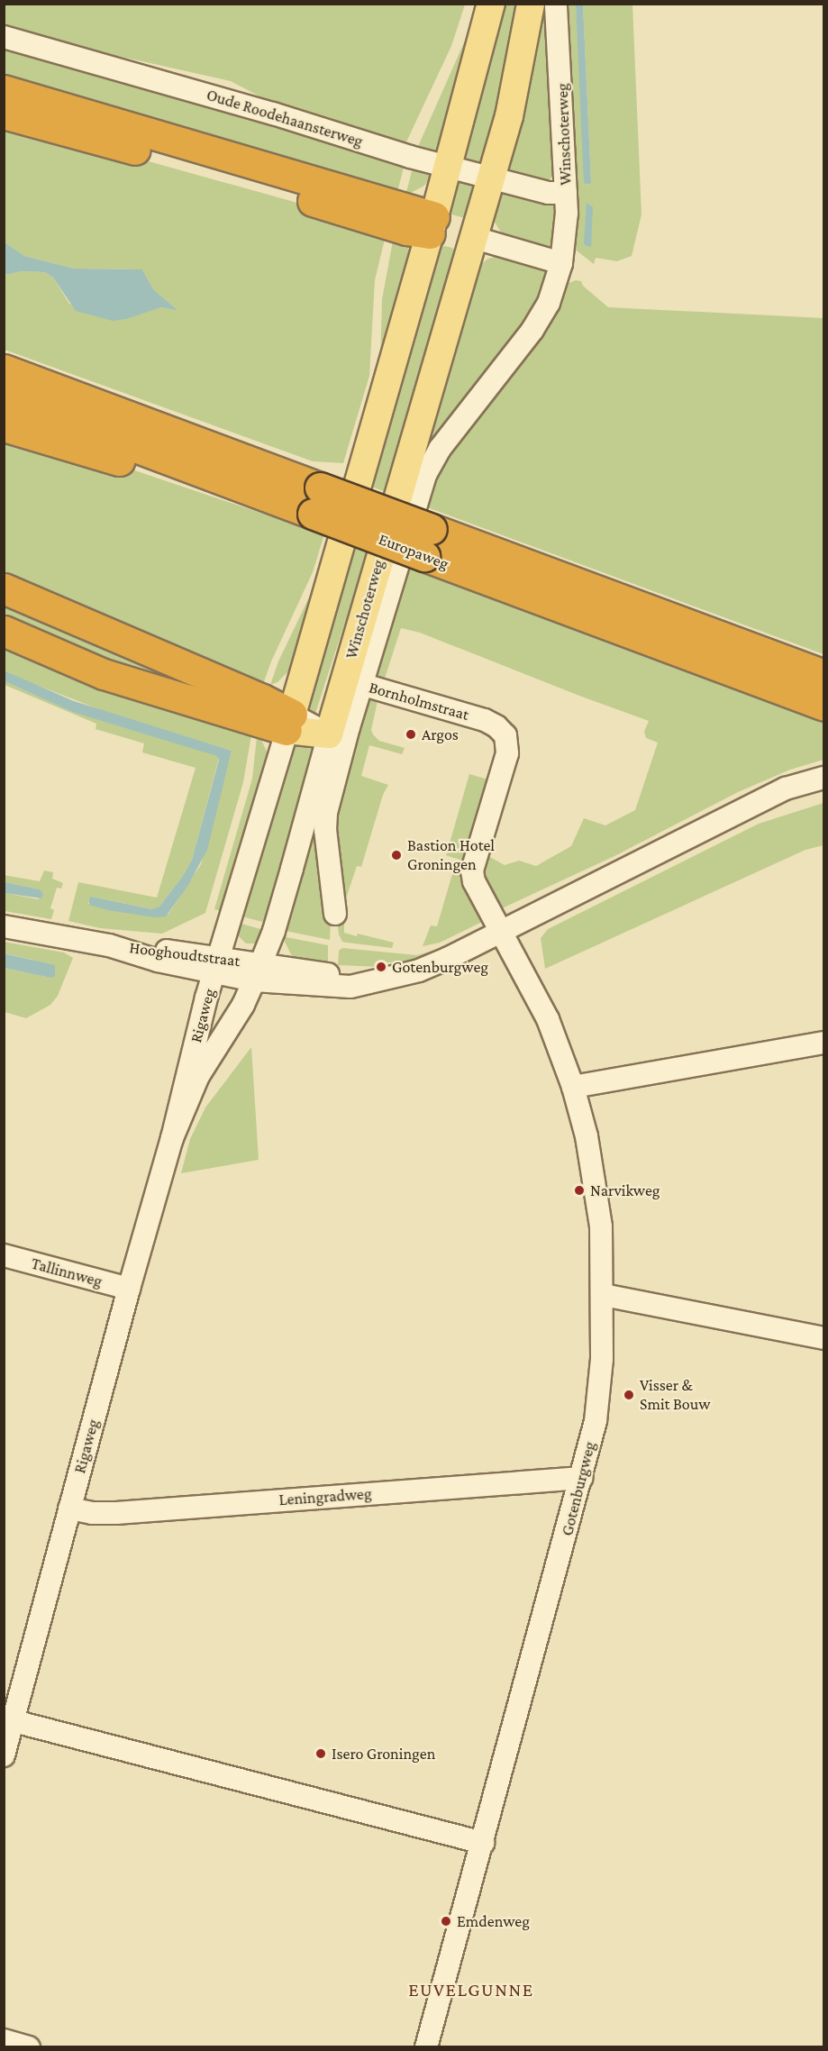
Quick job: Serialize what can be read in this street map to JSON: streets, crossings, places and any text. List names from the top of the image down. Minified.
{"streets":{"highway":["Europaweg"],"main road":["Winschoterweg"],"street":["Oude Roodehaansterweg","Bornholmstraat","Hooghoudtstraat","Rigaweg","Tallinnweg","Gotenburgweg","Leningradweg"]},"crossings":[["Oude Roodehaansterweg","Winschoterweg"],["Winschoterweg","Bornholmstraat"],["Winschoterweg","Rigaweg"],["Bornholmstraat","Gotenburgweg"],["Hooghoudtstraat","Rigaweg"],["Rigaweg","Tallinnweg"],["Rigaweg","Leningradweg"],["Gotenburgweg","Leningradweg"]],"districts":["EUVELGUNNE"],"places":["Argos","Bastion Hotel Groningen","Gotenburgweg","Narvikweg","Visser & Smit Bouw","Isero Groningen","Emdenweg"]}
